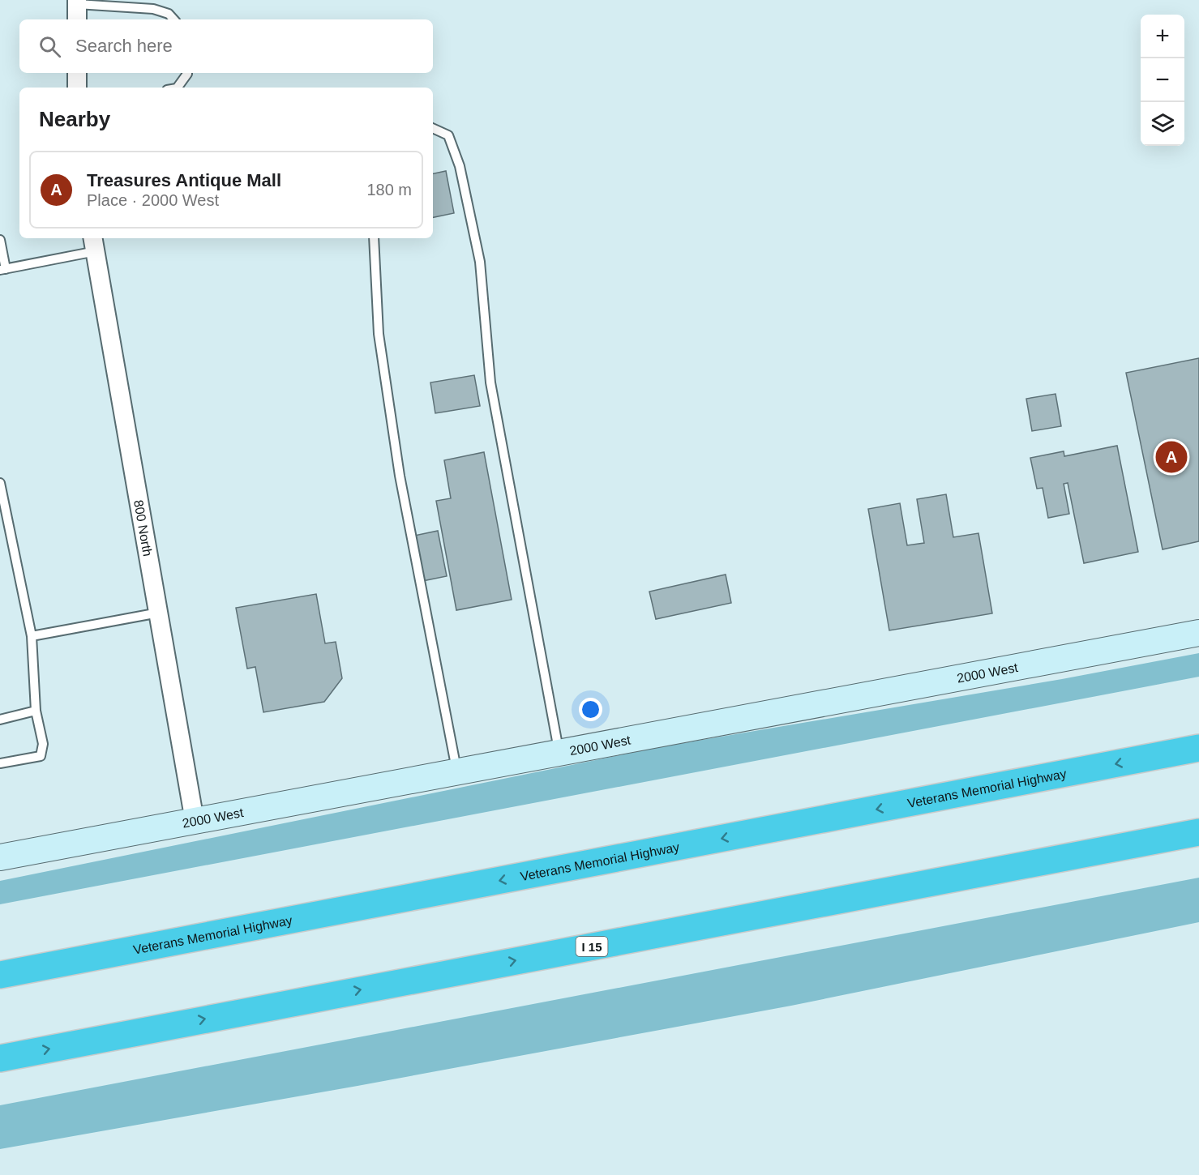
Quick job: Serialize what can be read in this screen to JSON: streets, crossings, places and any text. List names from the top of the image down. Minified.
{"streets":{"highway":["Veterans Memorial Highway","I 15"],"street":["800 North","2000 West"]},"crossings":[["800 North","2000 West"]],"page":{"map_buttons":["+","−"],"search":"Search here","heading":"Nearby","list":[{"mark":"A","name":"Treasures Antique Mall","note":"Place · 2000 West","value":"180 m"}],"pins":"A"}}
